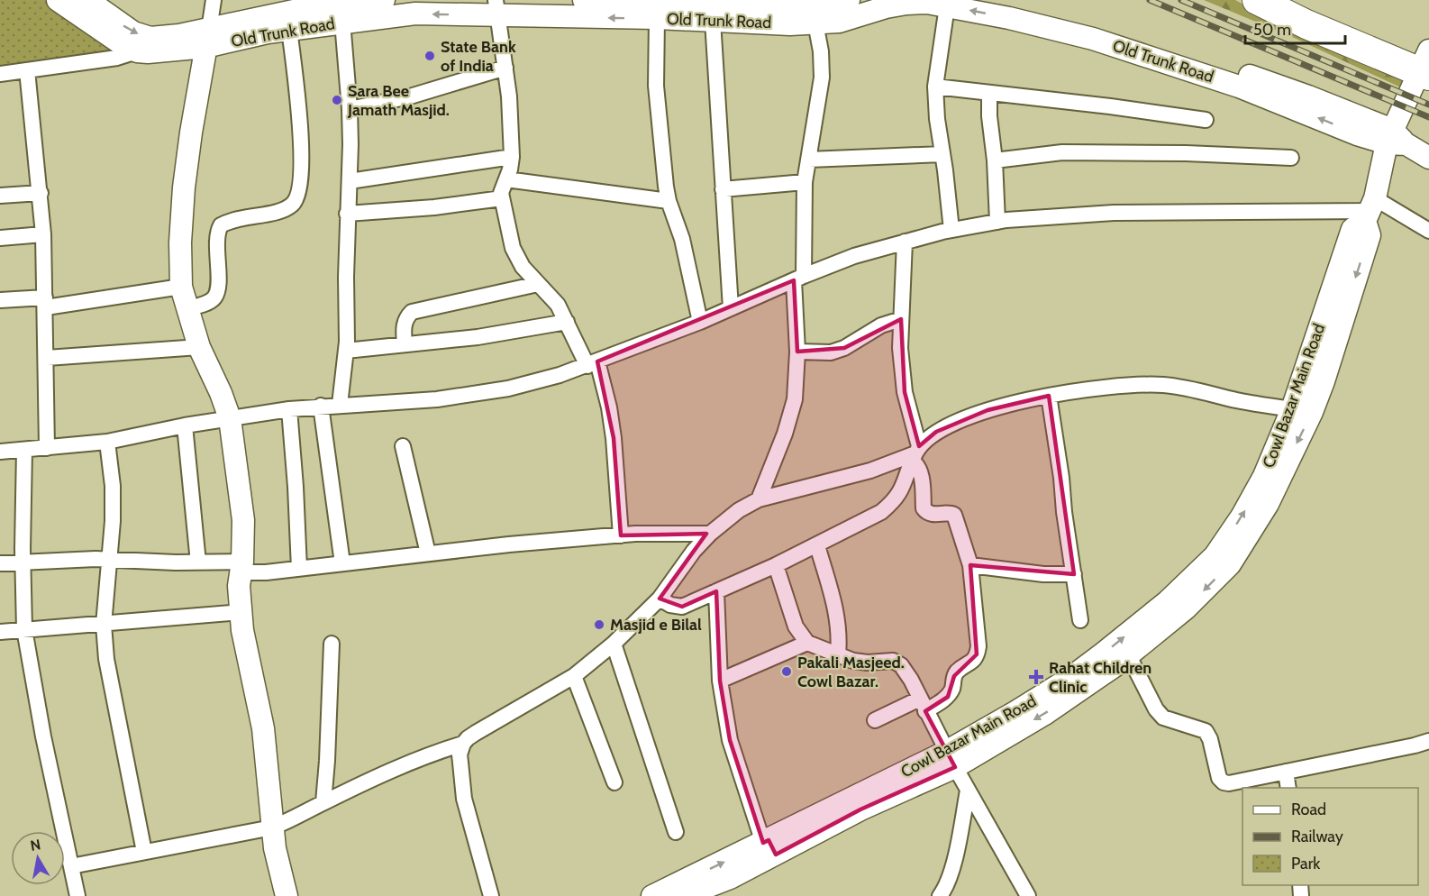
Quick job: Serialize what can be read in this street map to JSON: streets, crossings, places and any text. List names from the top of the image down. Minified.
{"streets":{"street":["Old Trunk Road","Cowl Bazar Main Road"]},"places":{"other":["State Bank of India","Sara Bee Jamath Masjid.","Masjid e Bilal","Pakali Masjeed. Cowl Bazar."],"health":["Rahat Children Clinic"]},"legend":["Road","Railway","Park"],"scale_bar":"50 m","north":"top"}
